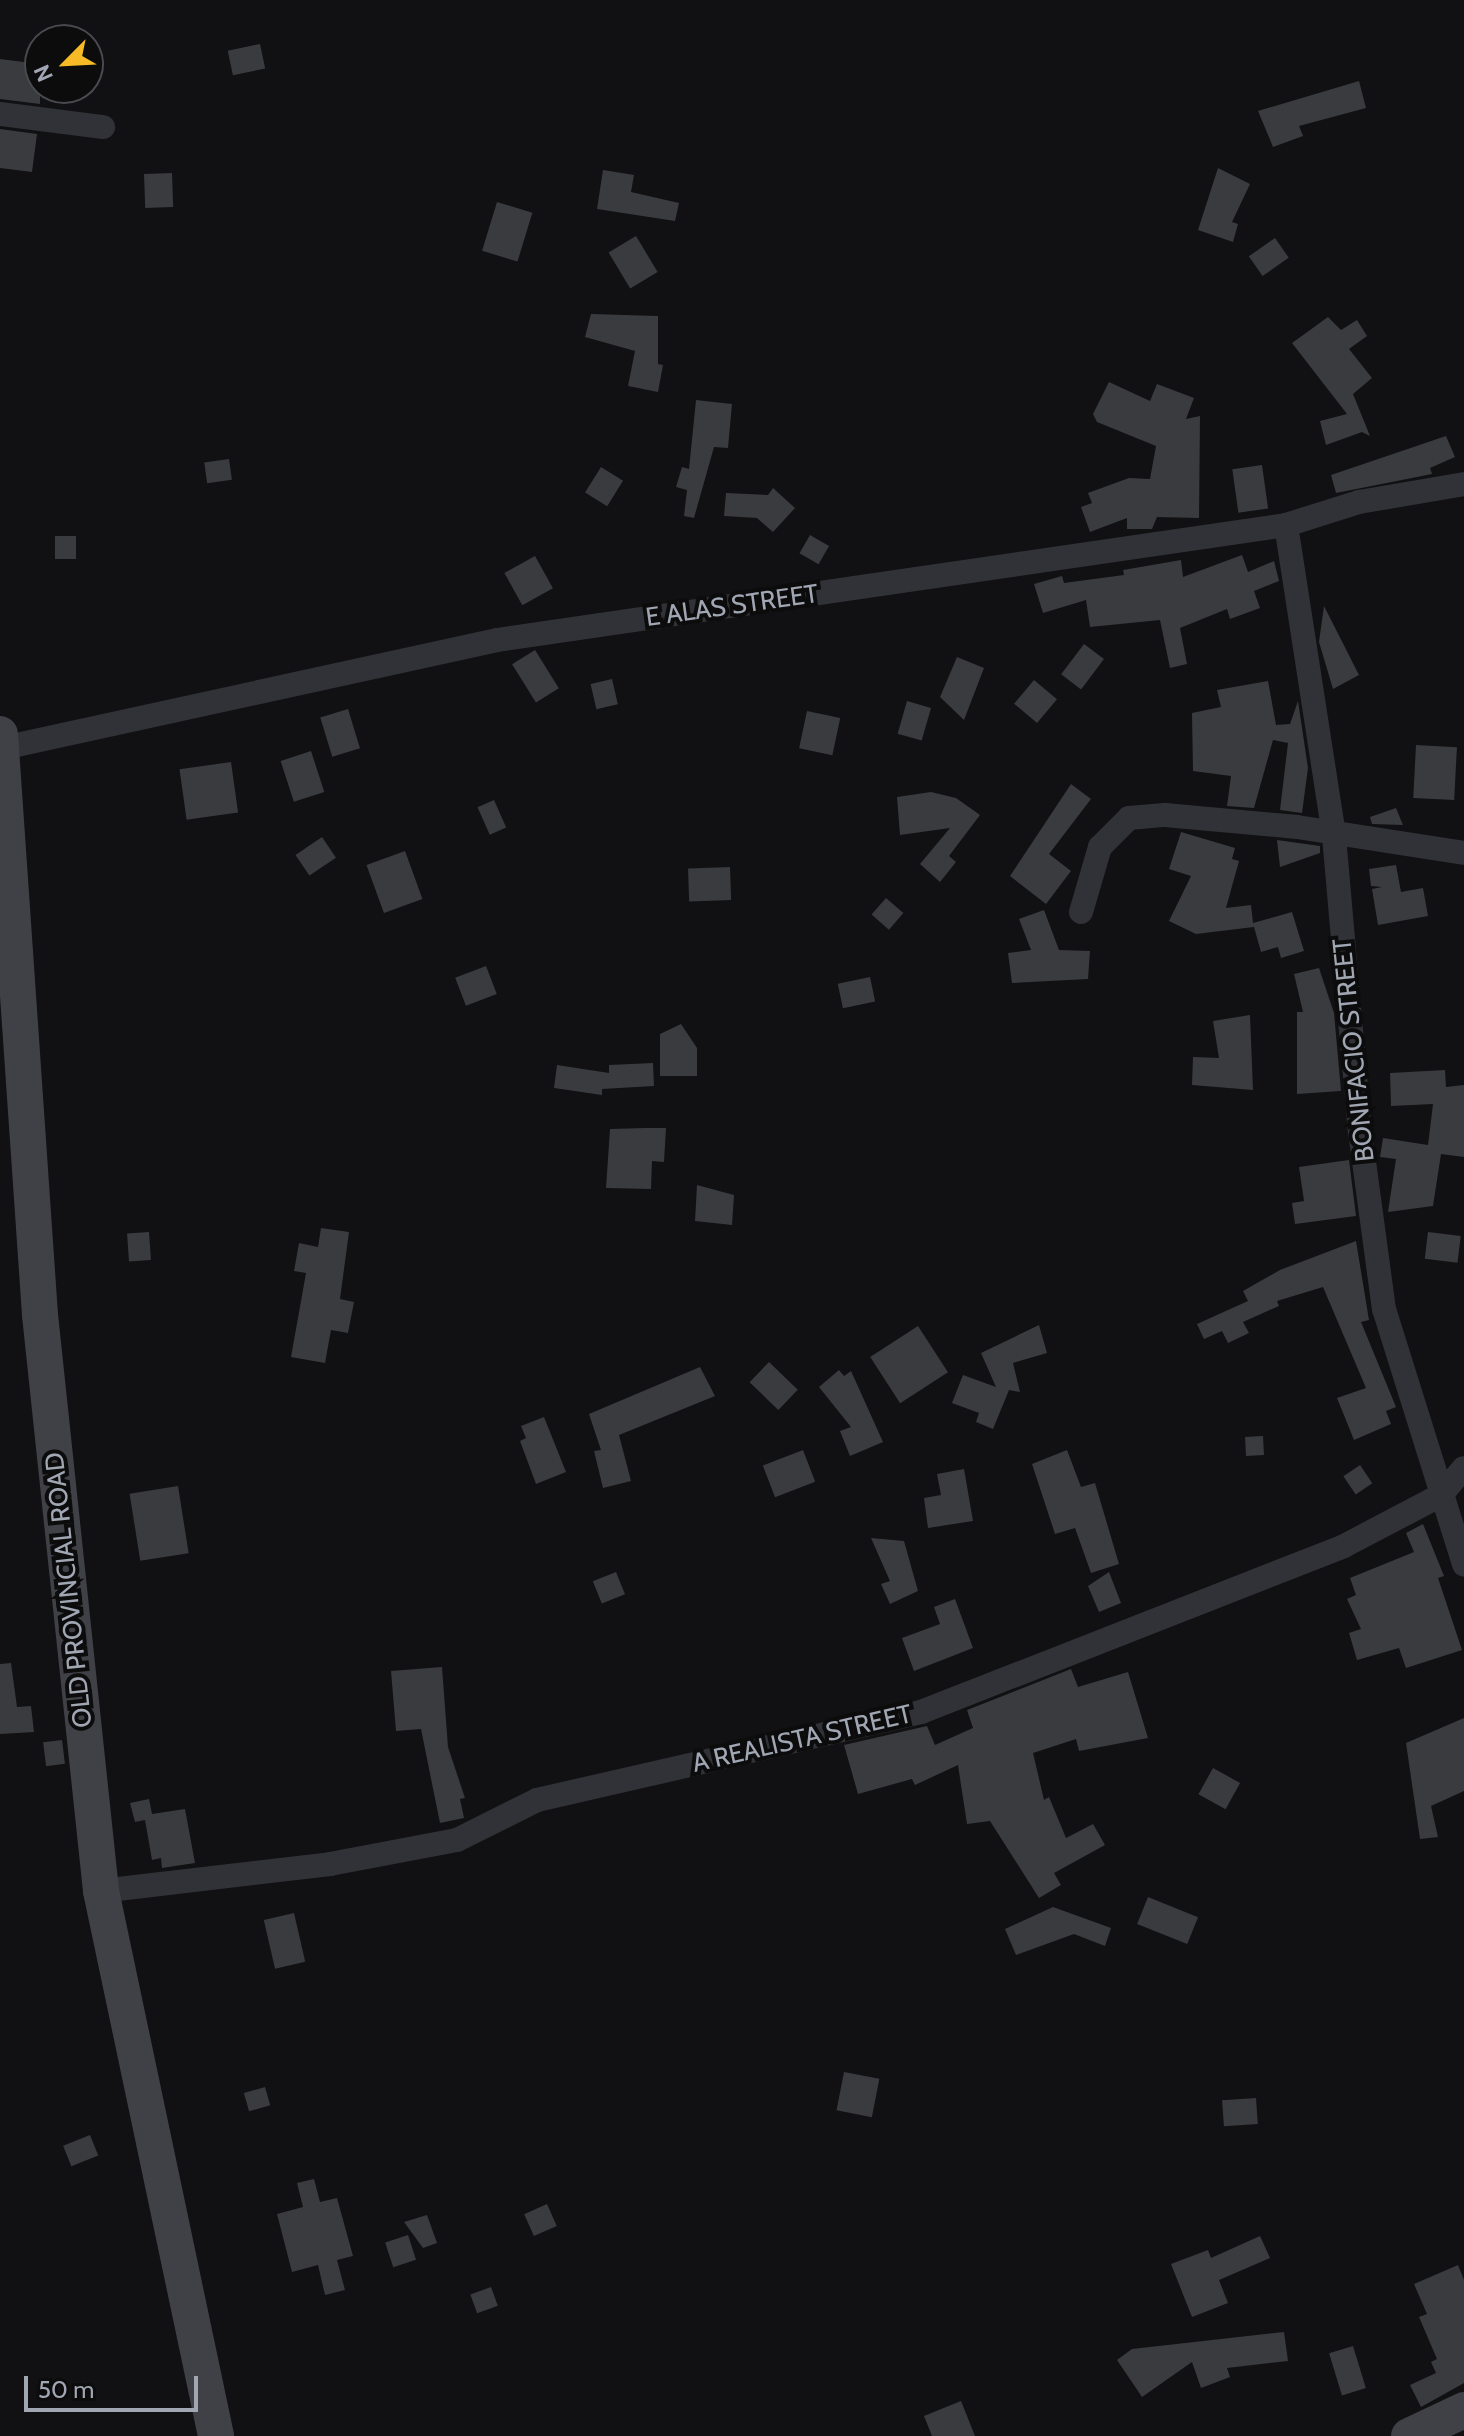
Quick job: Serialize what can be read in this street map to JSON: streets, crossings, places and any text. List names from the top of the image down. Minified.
{"streets":{"main road":["OLD PROVINCIAL ROAD"],"street":["E ALAS STREET","BONIFACIO STREET","A REALISTA STREET"]},"crossings":[["E ALAS STREET","BONIFACIO STREET"],["E ALAS STREET","OLD PROVINCIAL ROAD"],["BONIFACIO STREET","A REALISTA STREET"],["OLD PROVINCIAL ROAD","A REALISTA STREET"]],"scale_bar":"50 m","north":"bottom left"}
